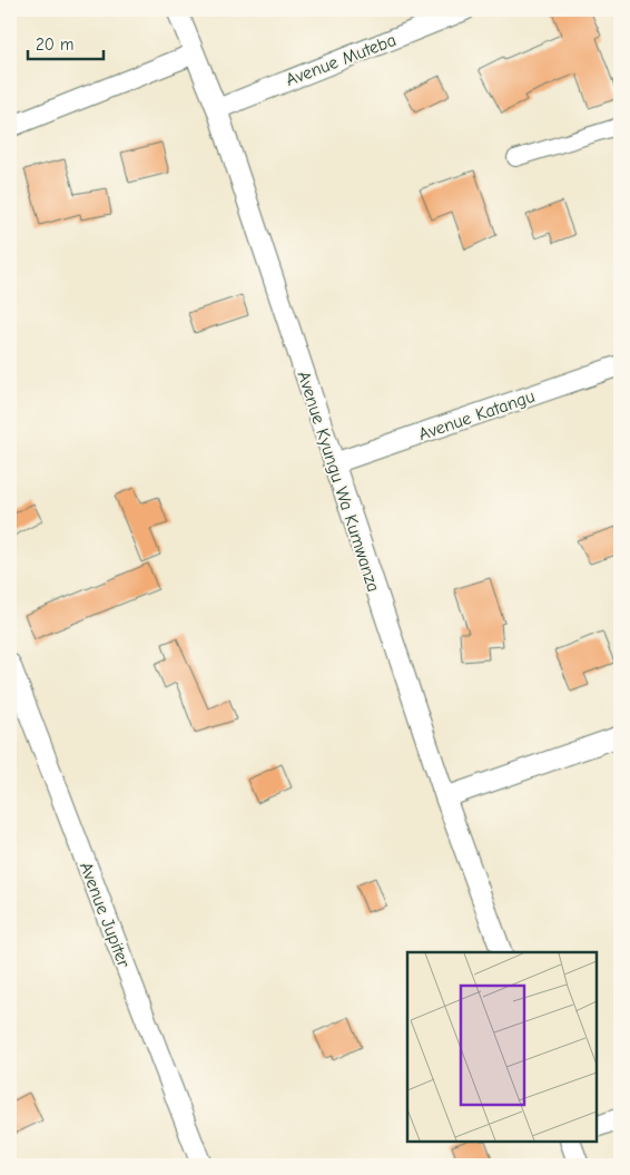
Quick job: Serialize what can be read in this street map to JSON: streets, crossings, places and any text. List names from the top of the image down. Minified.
{"streets":{"street":["Avenue Muteba","Avenue Katangu","Avenue Kyungu Wa Kumwanza","Avenue Jupiter"]},"crossings":[["Avenue Muteba","Avenue Kyungu Wa Kumwanza"],["Avenue Katangu","Avenue Kyungu Wa Kumwanza"]],"scale_bar":"20 m"}
